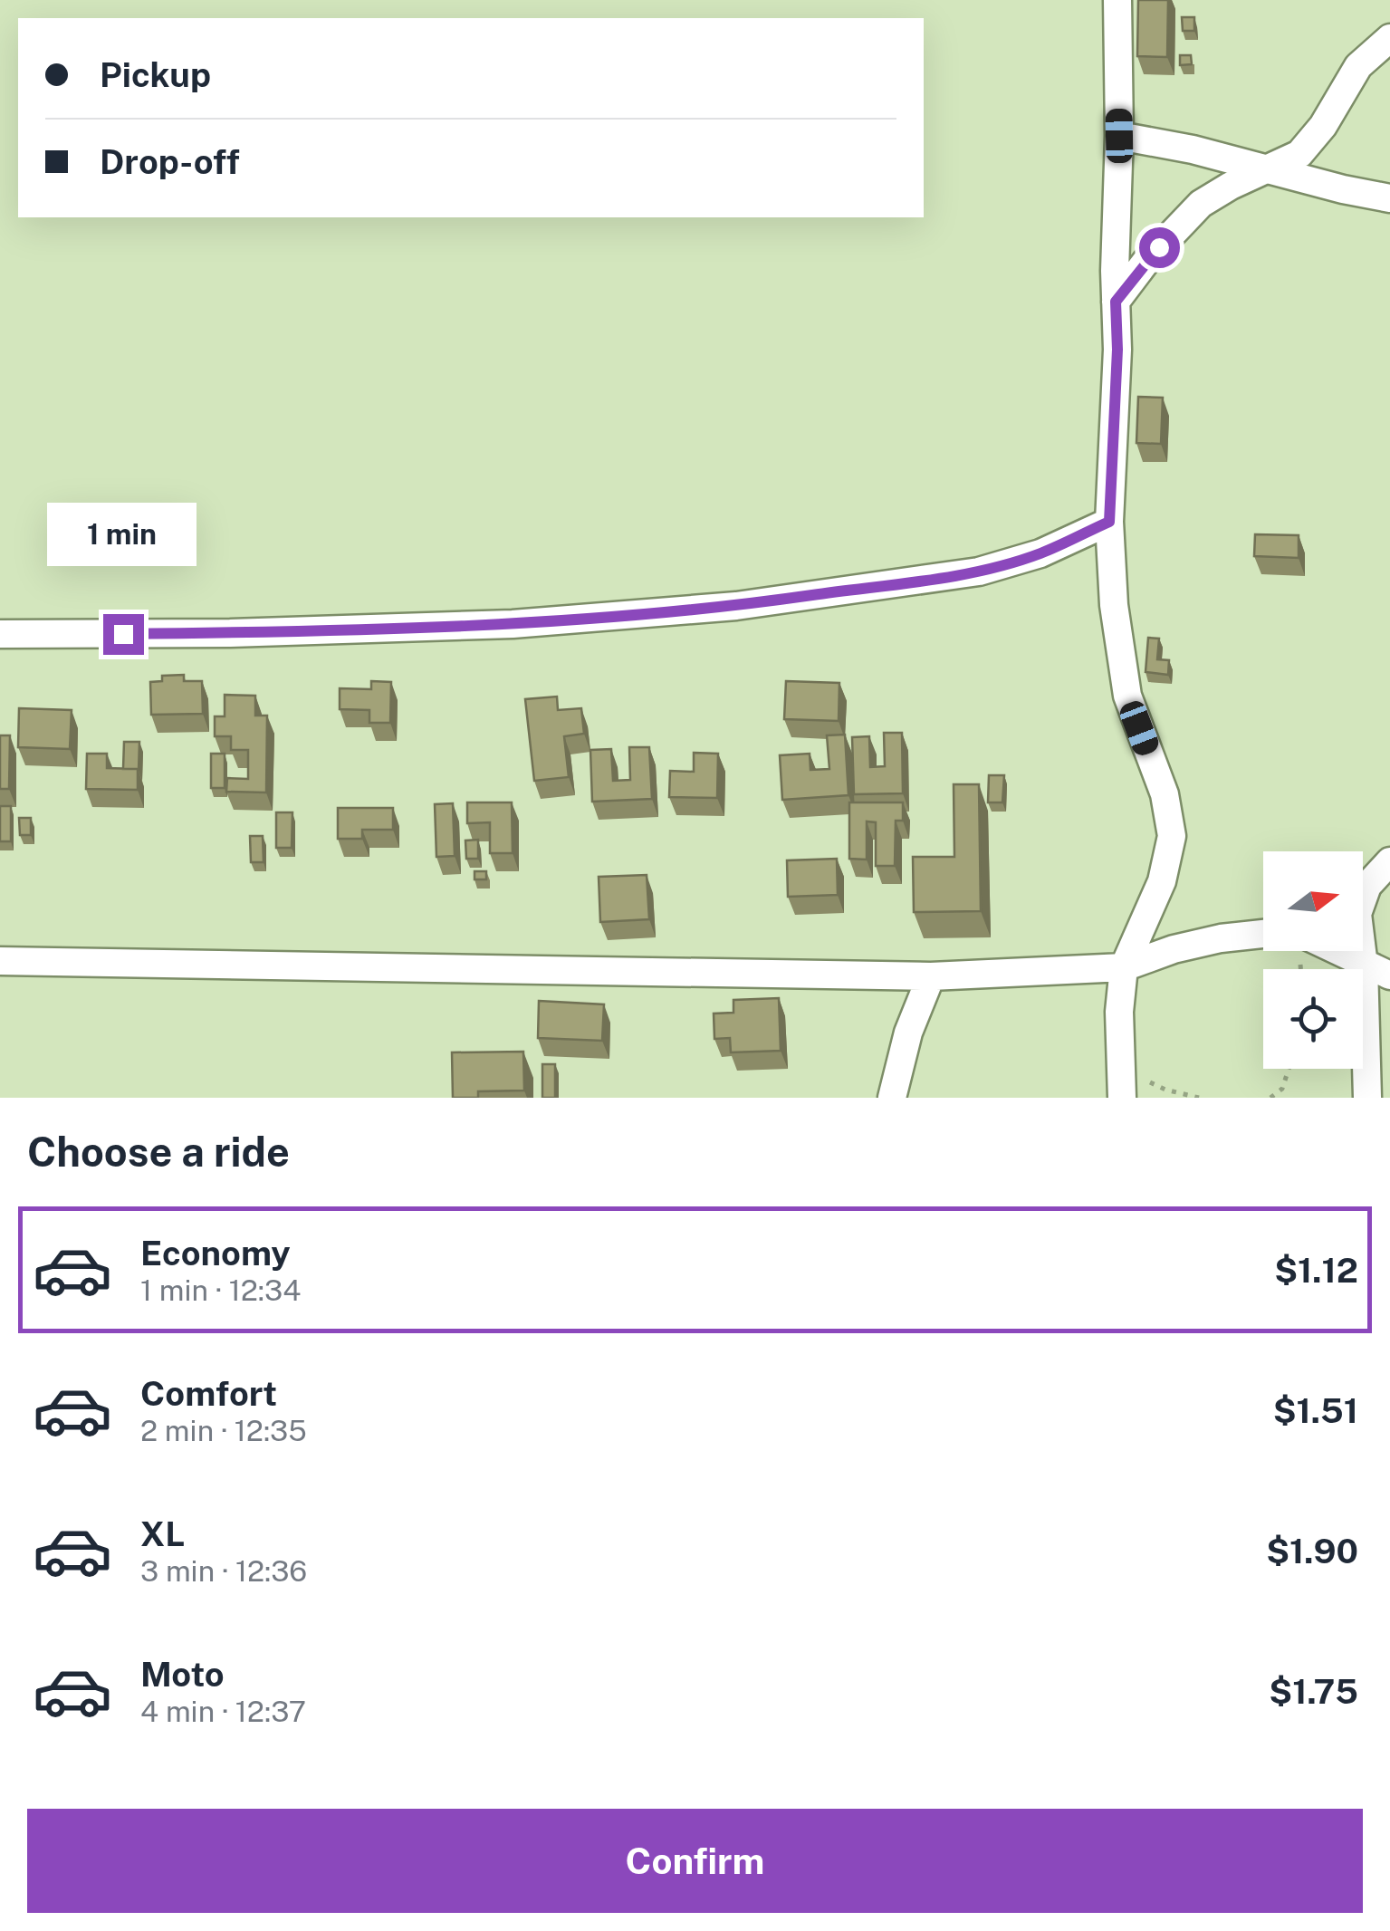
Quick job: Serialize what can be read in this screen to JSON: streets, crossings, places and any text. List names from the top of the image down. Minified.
{"north":"right","page":{"banner":["Pickup","Drop-off"],"bubble":"1 min","heading":"Choose a ride","list":[{"name":"Economy","note":"1 min · 12:34","value":"$1.12"},{"name":"Comfort","note":"2 min · 12:35","value":"$1.51"},{"name":"XL","note":"3 min · 12:36","value":"$1.90"},{"name":"Moto","note":"4 min · 12:37","value":"$1.75"}],"buttons":"Confirm"}}
